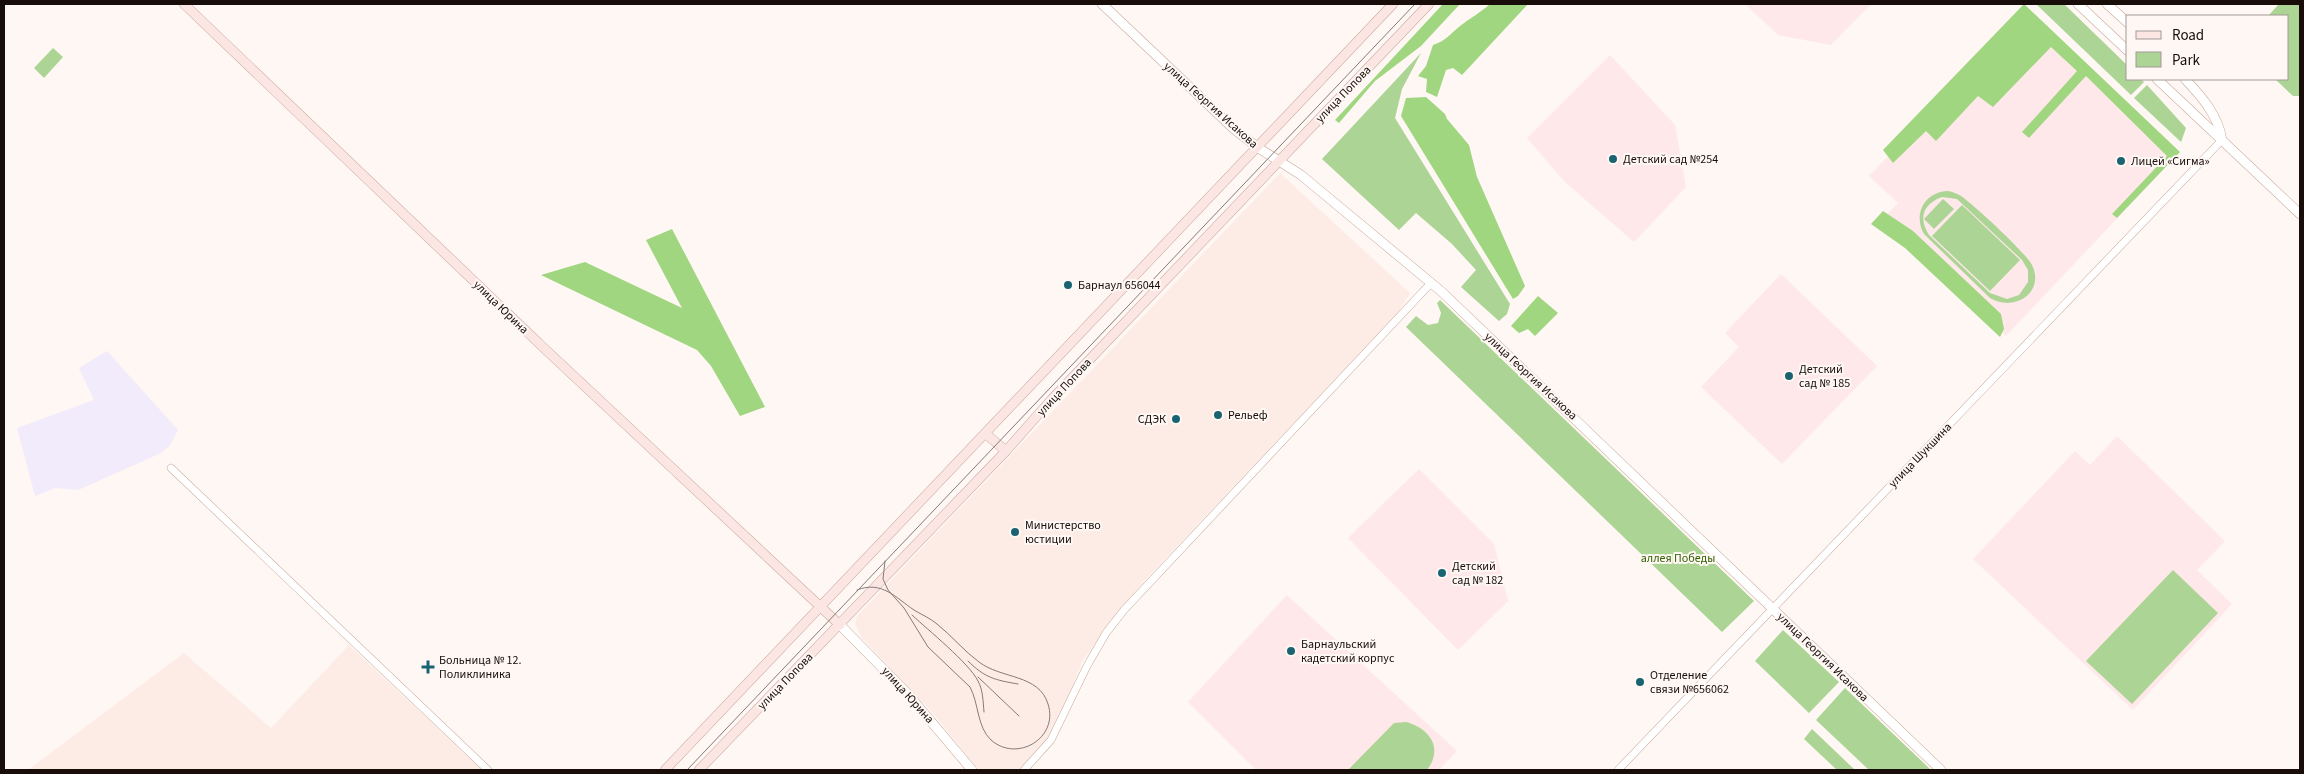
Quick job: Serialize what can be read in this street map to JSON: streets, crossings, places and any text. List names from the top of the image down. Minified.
{"streets":{"main road":["улица Попова","улица Юрина"],"street":["улица Георгия Исакова","улица Шукшина"]},"crossings":[["улица Попова","улица Георгия Исакова"],["улица Попова","улица Юрина"],["улица Георгия Исакова","улица Шукшина"]],"parks":["аллея Победы"],"places":{"other":["Детский сад №254","Лицей «Сигма»","Барнаул 656044","Детский сад № 185","Рельеф","СДЭК","Министерство юстиции","Детский сад № 182","Барнаульский кадетский корпус","Отделение связи №656062"],"health":["Больница № 12. Поликлиника"]},"legend":["Road","Park"]}
